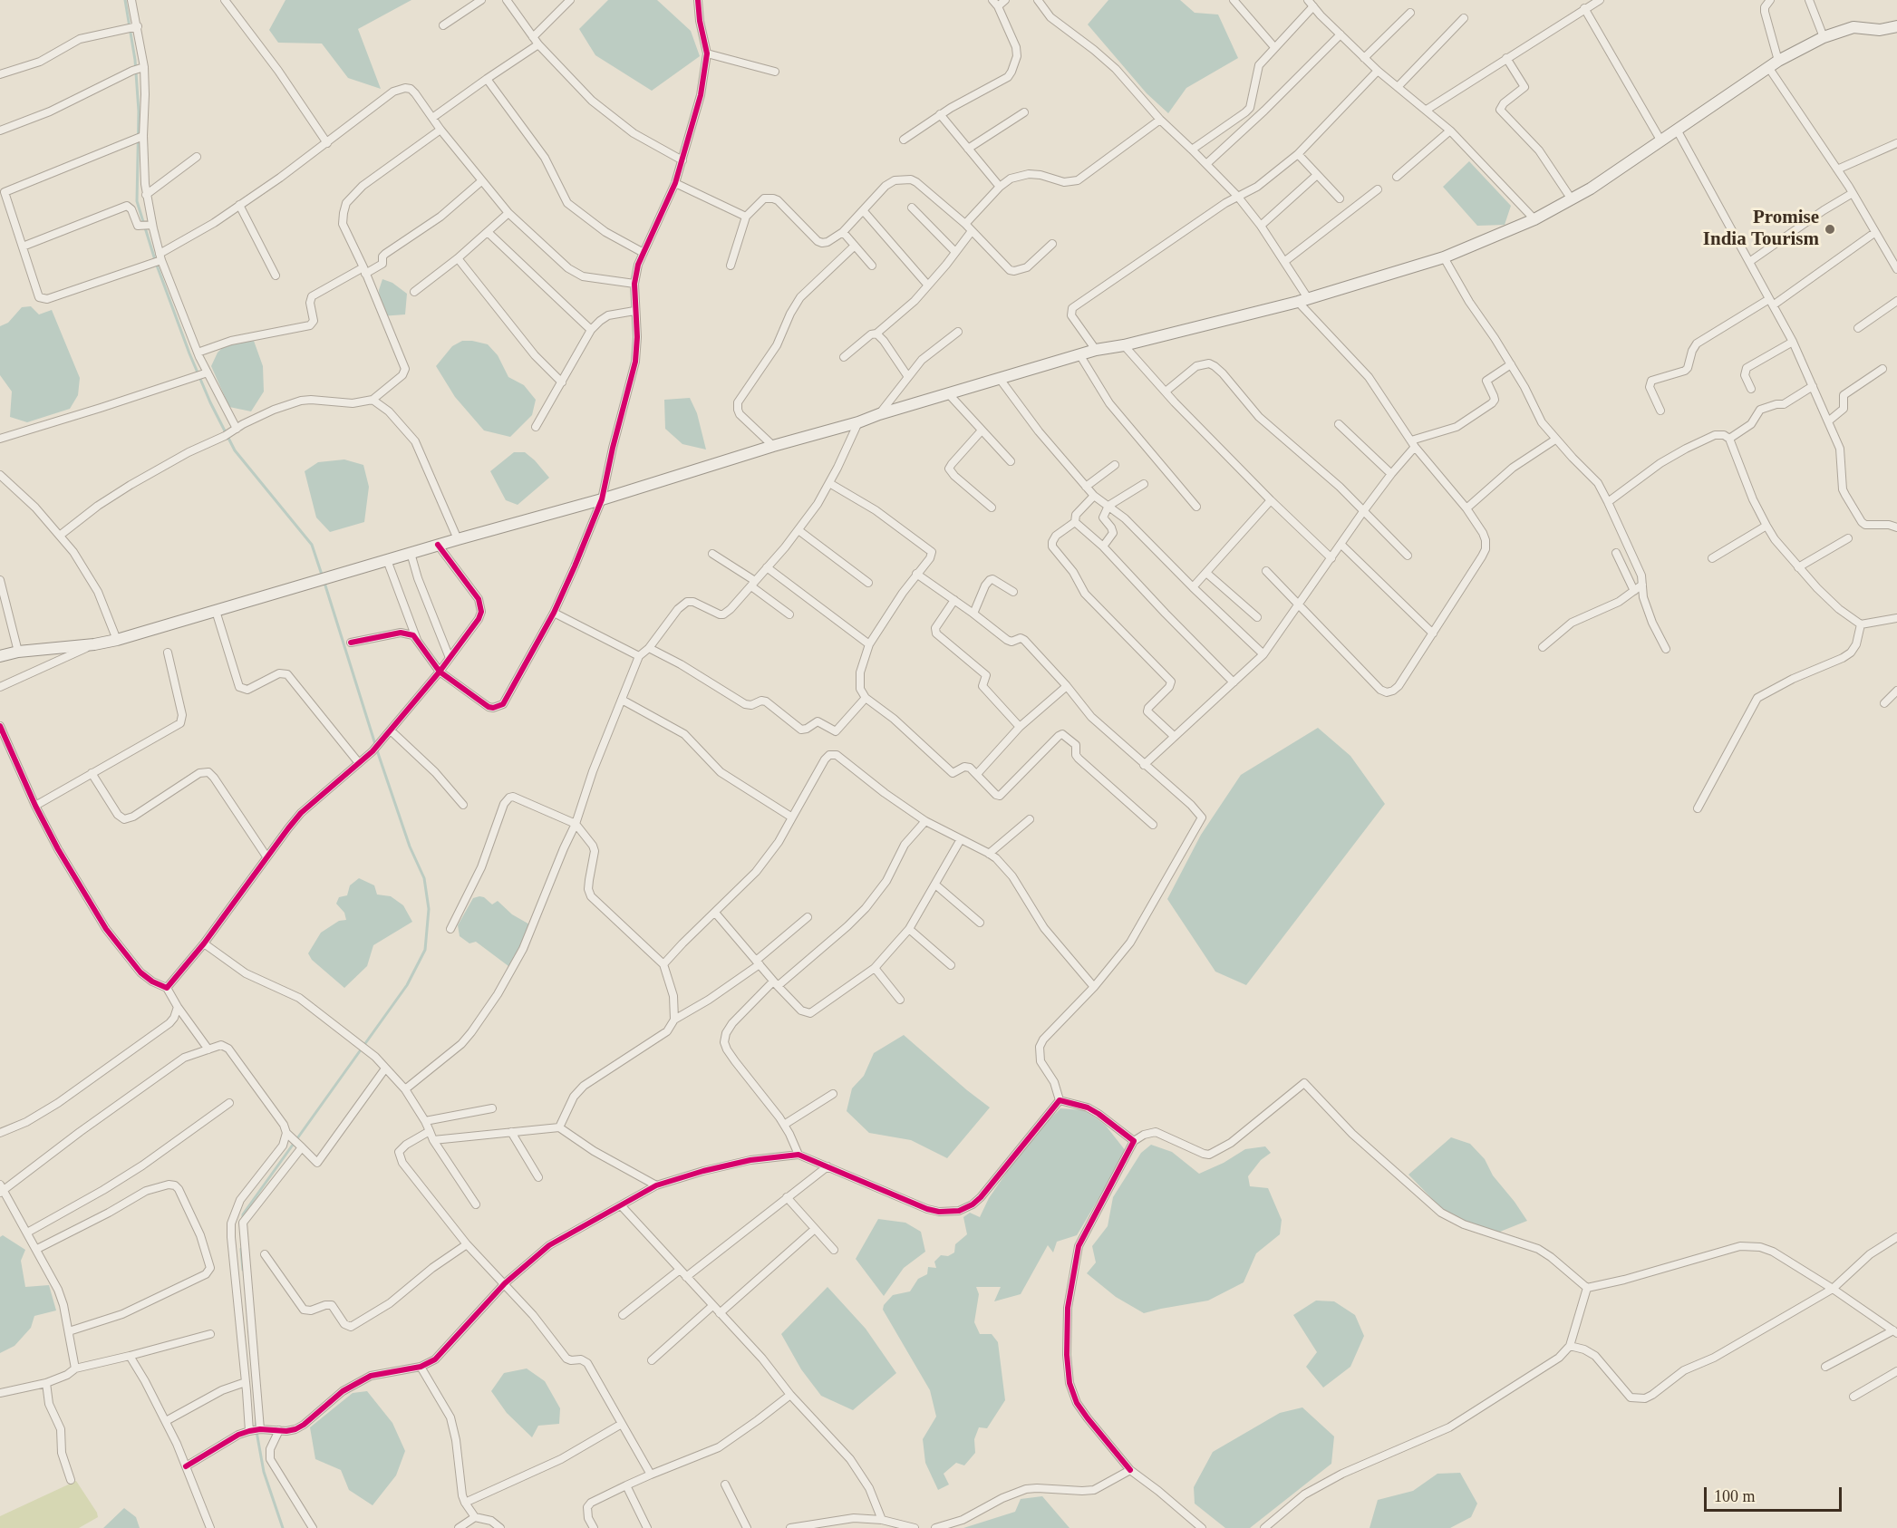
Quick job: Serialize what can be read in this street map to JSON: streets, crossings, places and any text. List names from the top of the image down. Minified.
{"places":["Promise India Tourism"],"scale_bar":"100 m"}
